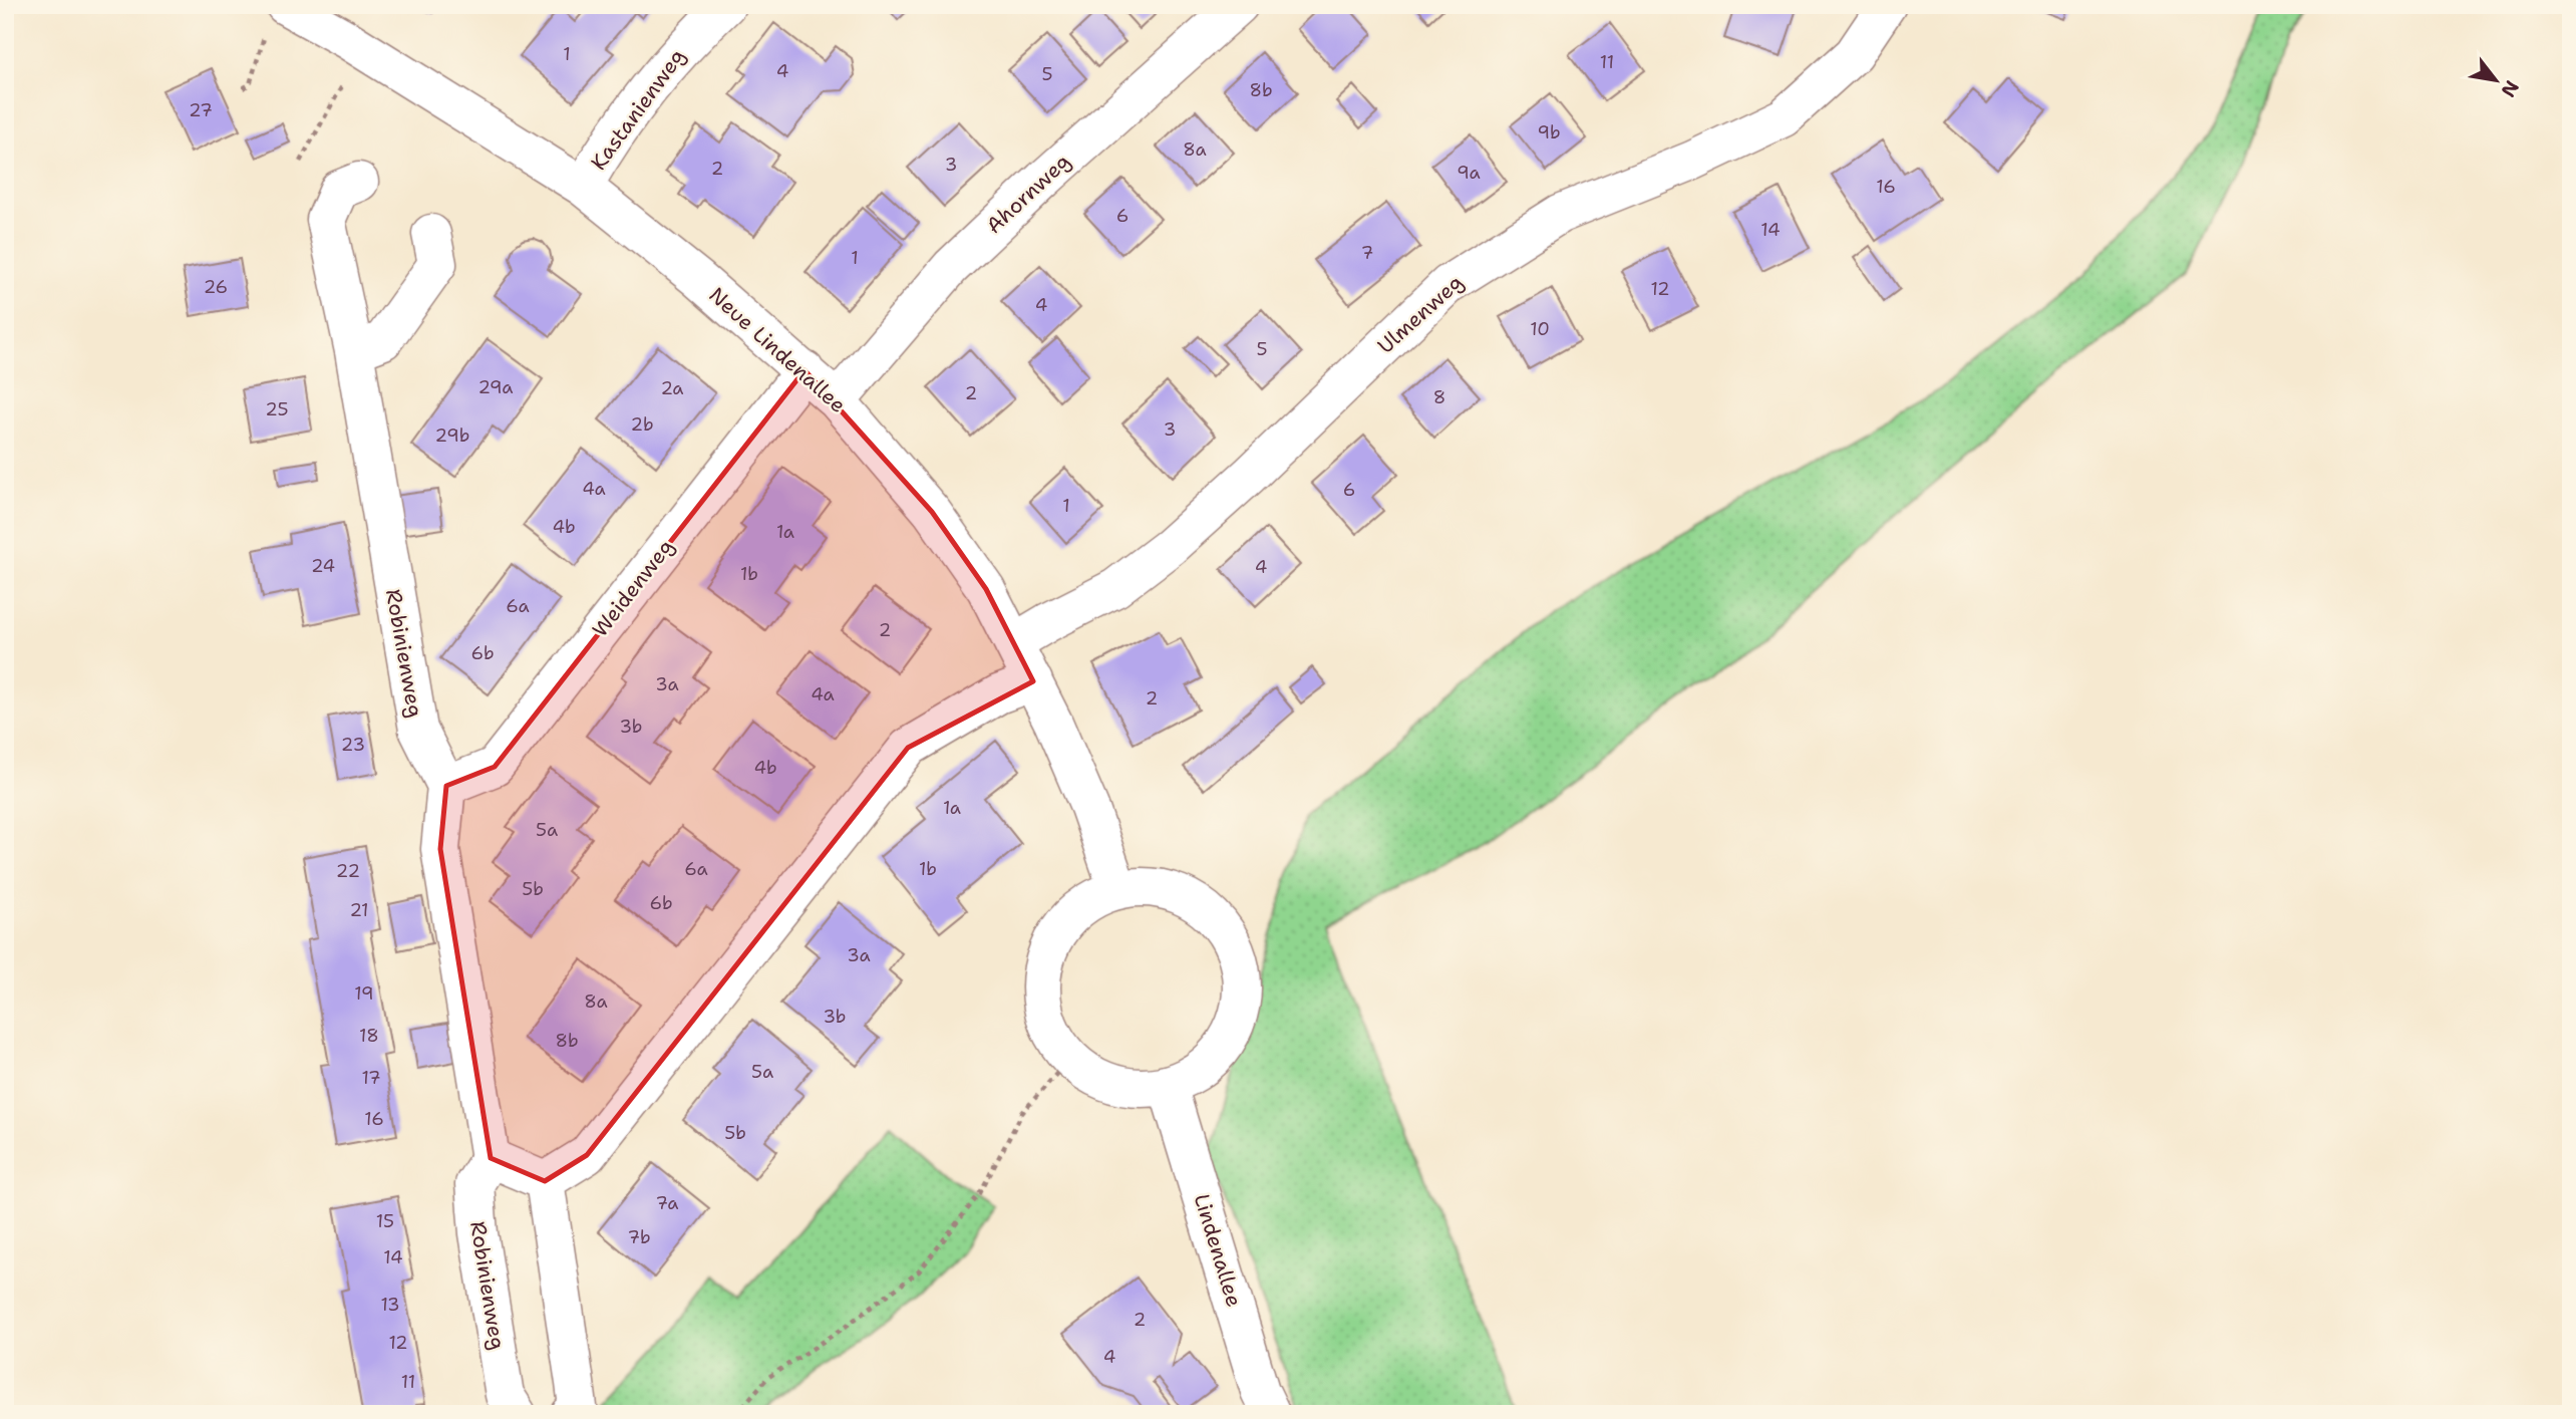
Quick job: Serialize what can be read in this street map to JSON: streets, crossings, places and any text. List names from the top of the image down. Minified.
{"streets":{"street":["Kastanienweg","Ahornweg","Ulmenweg","Neue Lindenallee","Weidenweg","Robinienweg","Lindenallee"]},"crossings":[["Kastanienweg","Neue Lindenallee"],["Ahornweg","Neue Lindenallee"],["Ulmenweg","Neue Lindenallee"],["Neue Lindenallee","Weidenweg"],["Neue Lindenallee","Lindenallee"],["Weidenweg","Robinienweg"]],"house_numbers":["1","11","4","5","8b","27","9b","8a","3","2","9a","16","6","14","7","1","26","12","4","10","5","29a","2a","2","8","25","2b","3","29b","4a","6","1","4b","1a","24","4","1b","6a","2","6b","3a","4a","2","3b","23","4b","1a","5a","6a","1b","22","5b","6b","21","3a","19","8a","3b","18","8b","5a","17","16","5b","7a","15","7b","14","13","2","12","4","11"],"north":"bottom right"}
